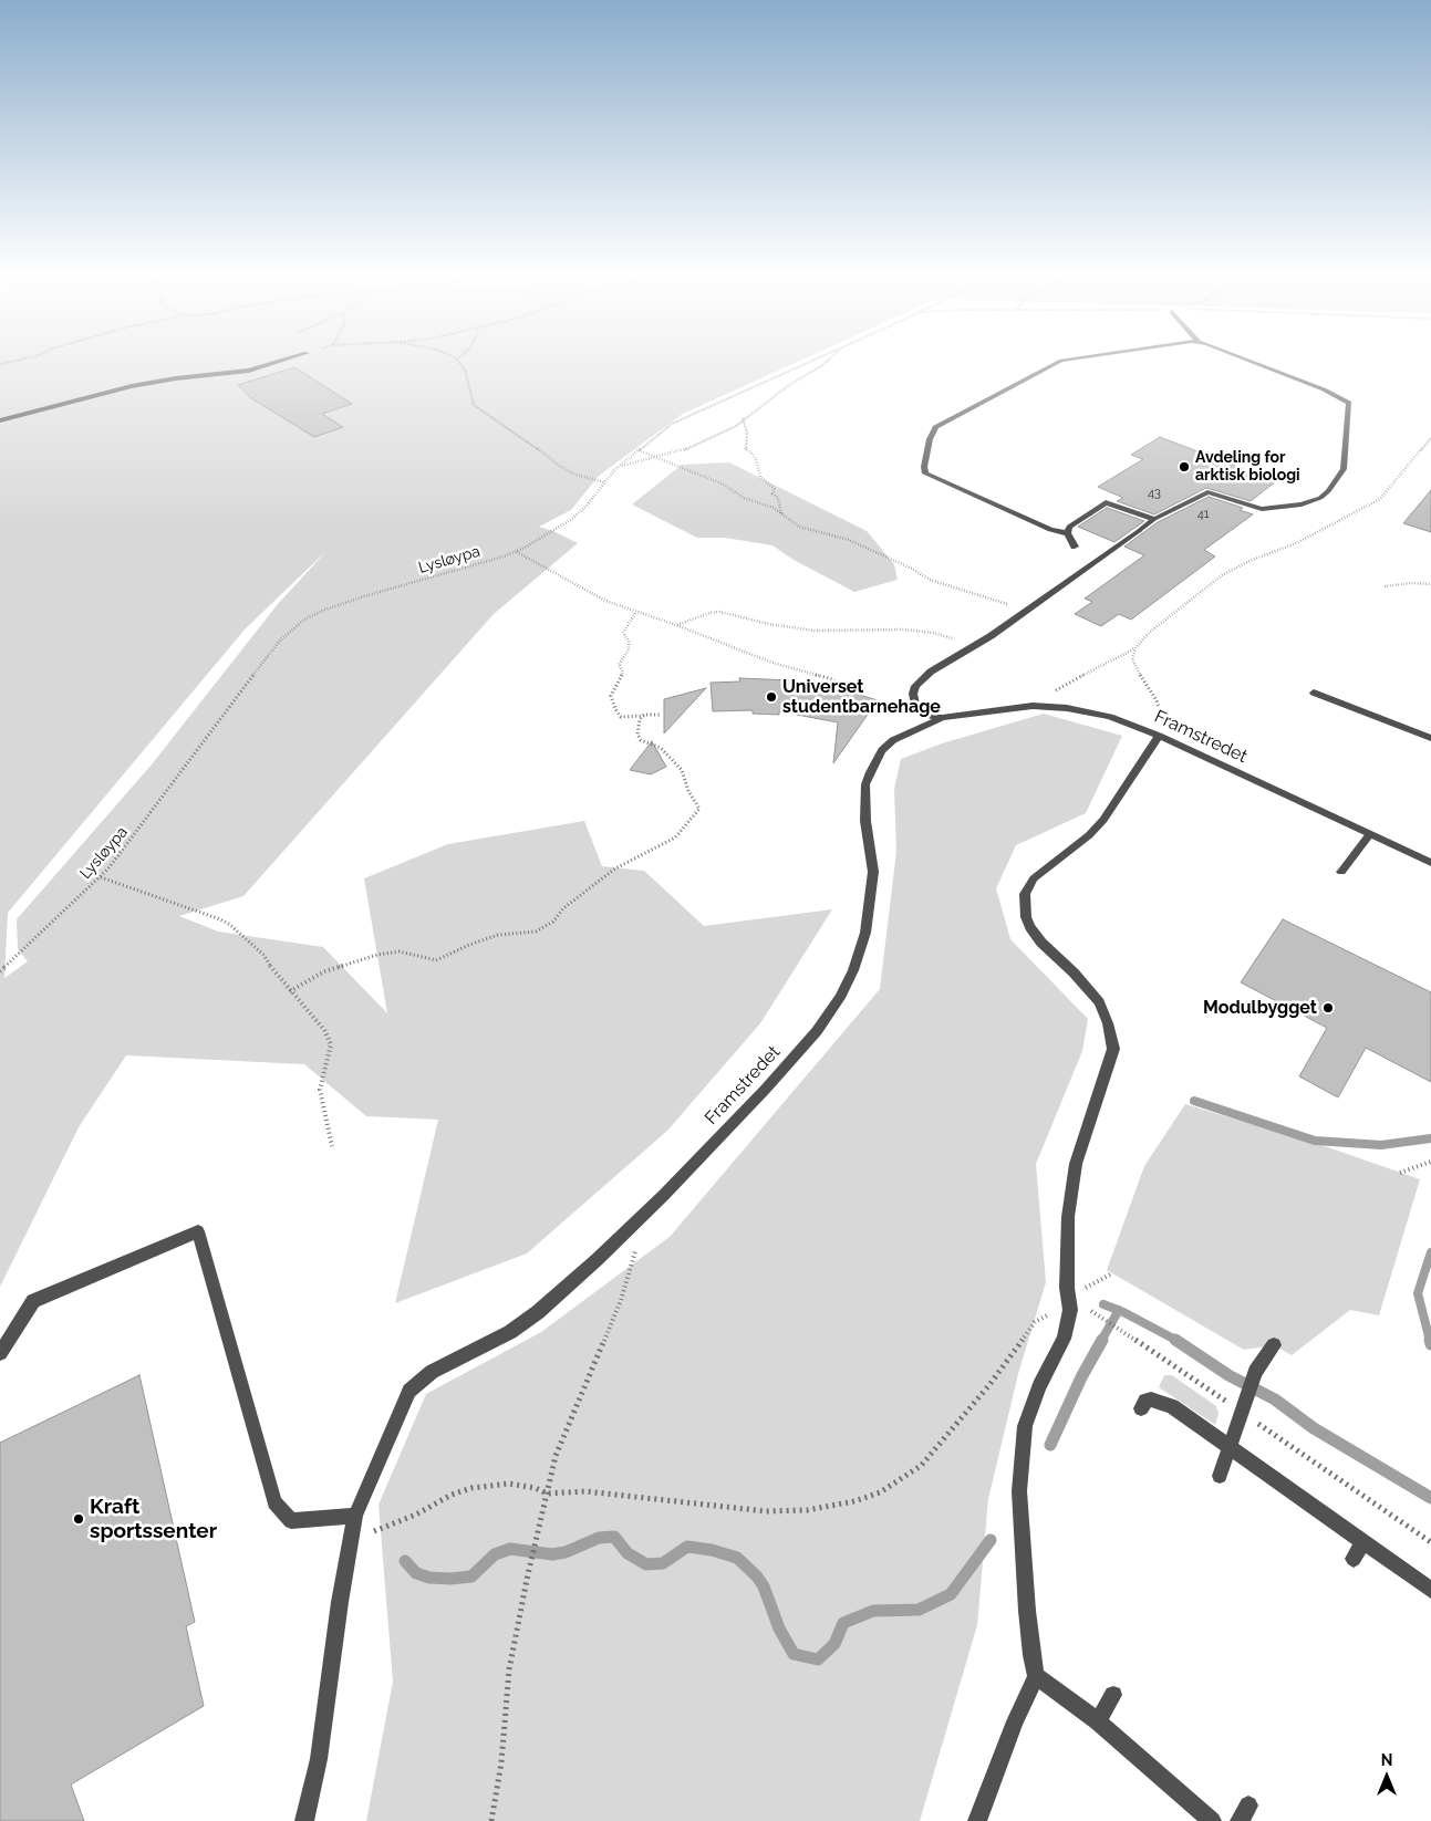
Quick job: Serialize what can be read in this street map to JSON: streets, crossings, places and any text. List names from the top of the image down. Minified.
{"streets":{"street":["Framstredet"],"path":["Lysløypa"]},"places":["Avdeling for arktisk biologi","Universet studentbarnehage","Modulbygget","Kraft sportssenter"],"house_numbers":["43","41"],"north":"top"}
